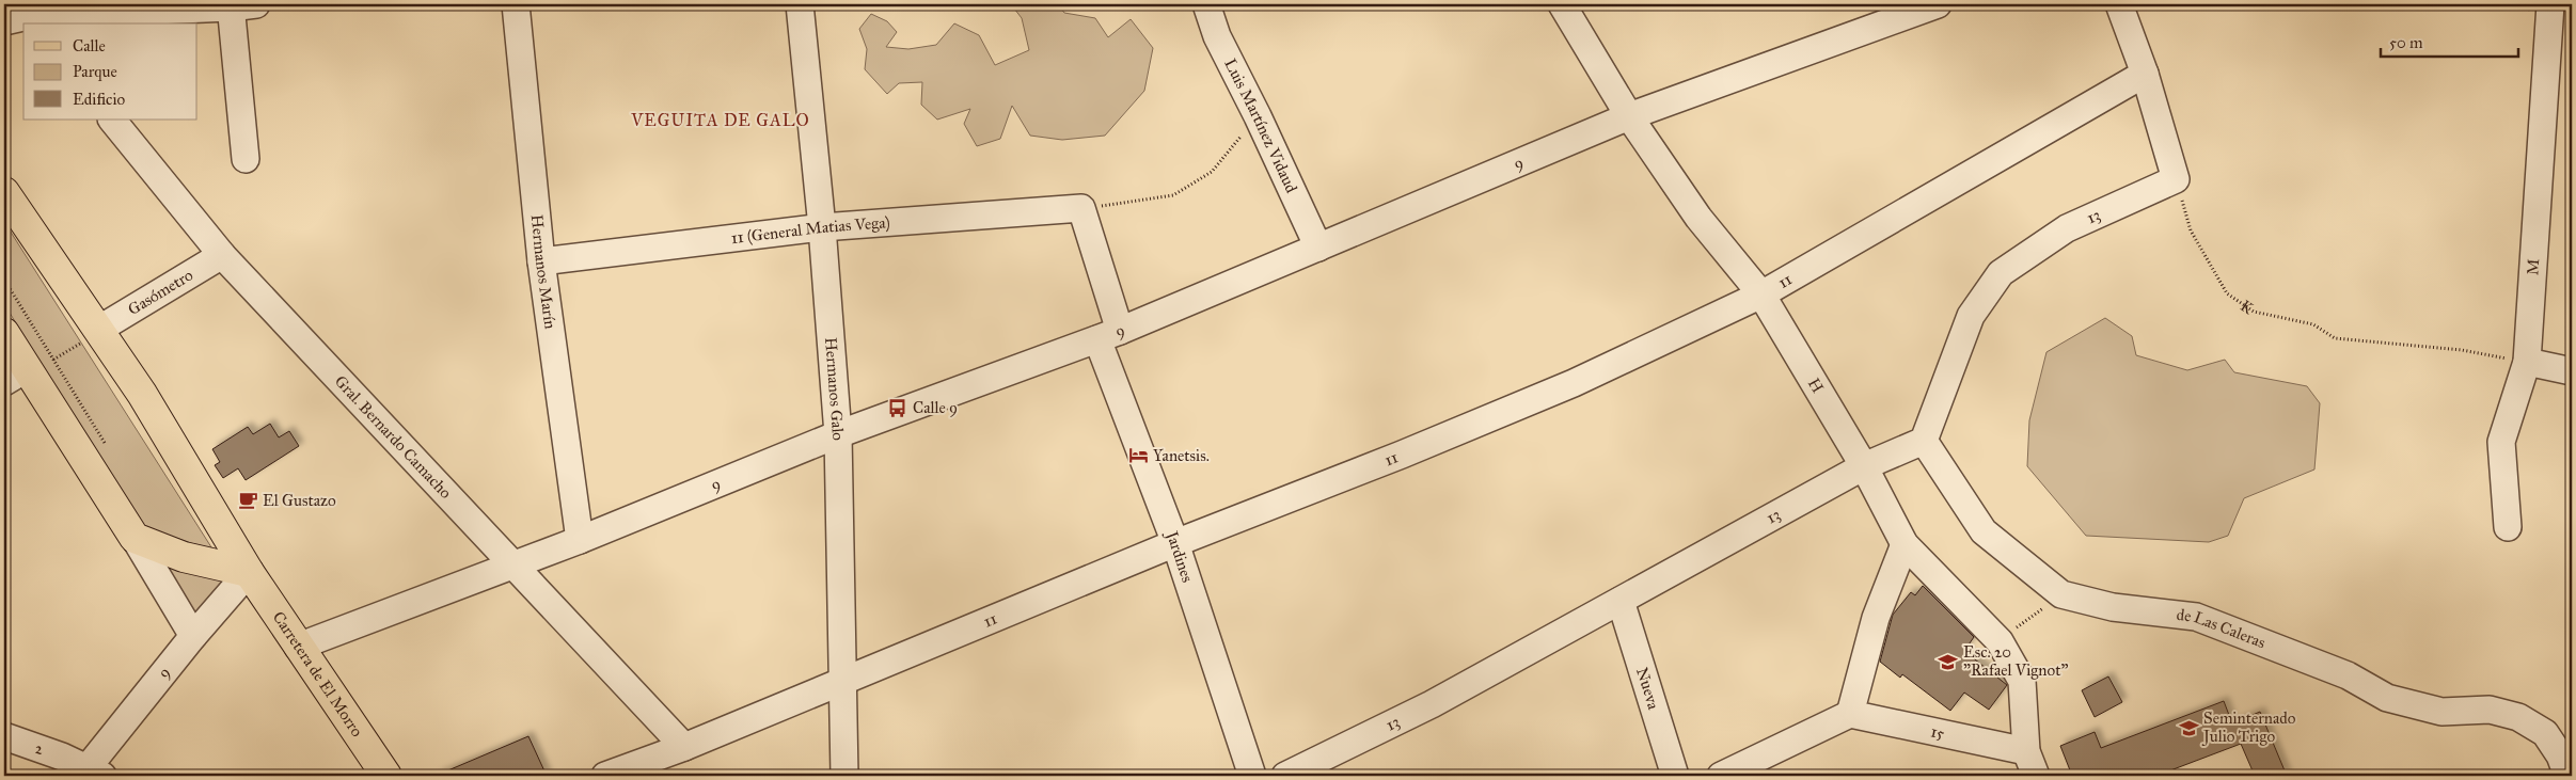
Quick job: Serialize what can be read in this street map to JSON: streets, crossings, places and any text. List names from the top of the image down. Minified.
{"streets":{"main road":["Carretera de El Morro"],"street":["Luis Martínez Vidaud","9","13","11 (General Matias Vega)","M","Hermanos Marín","11","Gasómetro","H","Hermanos Galo","Gral. Bernardo Camacho","Jardines","de Las Caleras","Nueva","15","2"],"path":["K"]},"crossings":[["Luis Martínez Vidaud","9"],["9","Hermanos Marín"],["9","H"],["9","Hermanos Galo"],["9","Gral. Bernardo Camacho"],["9","Jardines"],["9","Carretera de El Morro"],["9","2"],["13","K"],["13","H"],["13","de Las Caleras"],["13","Nueva"],["11 (General Matias Vega)","Hermanos Marín"],["11 (General Matias Vega)","Hermanos Galo"],["11 (General Matias Vega)","Jardines"],["M","K"],["11","H"],["11","Hermanos Galo"],["11","Gral. Bernardo Camacho"],["11","Jardines"],["Gasómetro","Gral. Bernardo Camacho"],["Gasómetro","Carretera de El Morro"],["H","15"]],"districts":["VEGUITA DE GALO"],"places":{"bus stop":["Calle 9"],"hotel":["Yanetsis."],"cafe":["El Gustazo"],"school or university":["Esc. 20 \"Rafael Vignot\"","Seminternado Julio Trigo"]},"legend":["Calle","Parque","Edificio"],"scale_bar":"50 m"}
